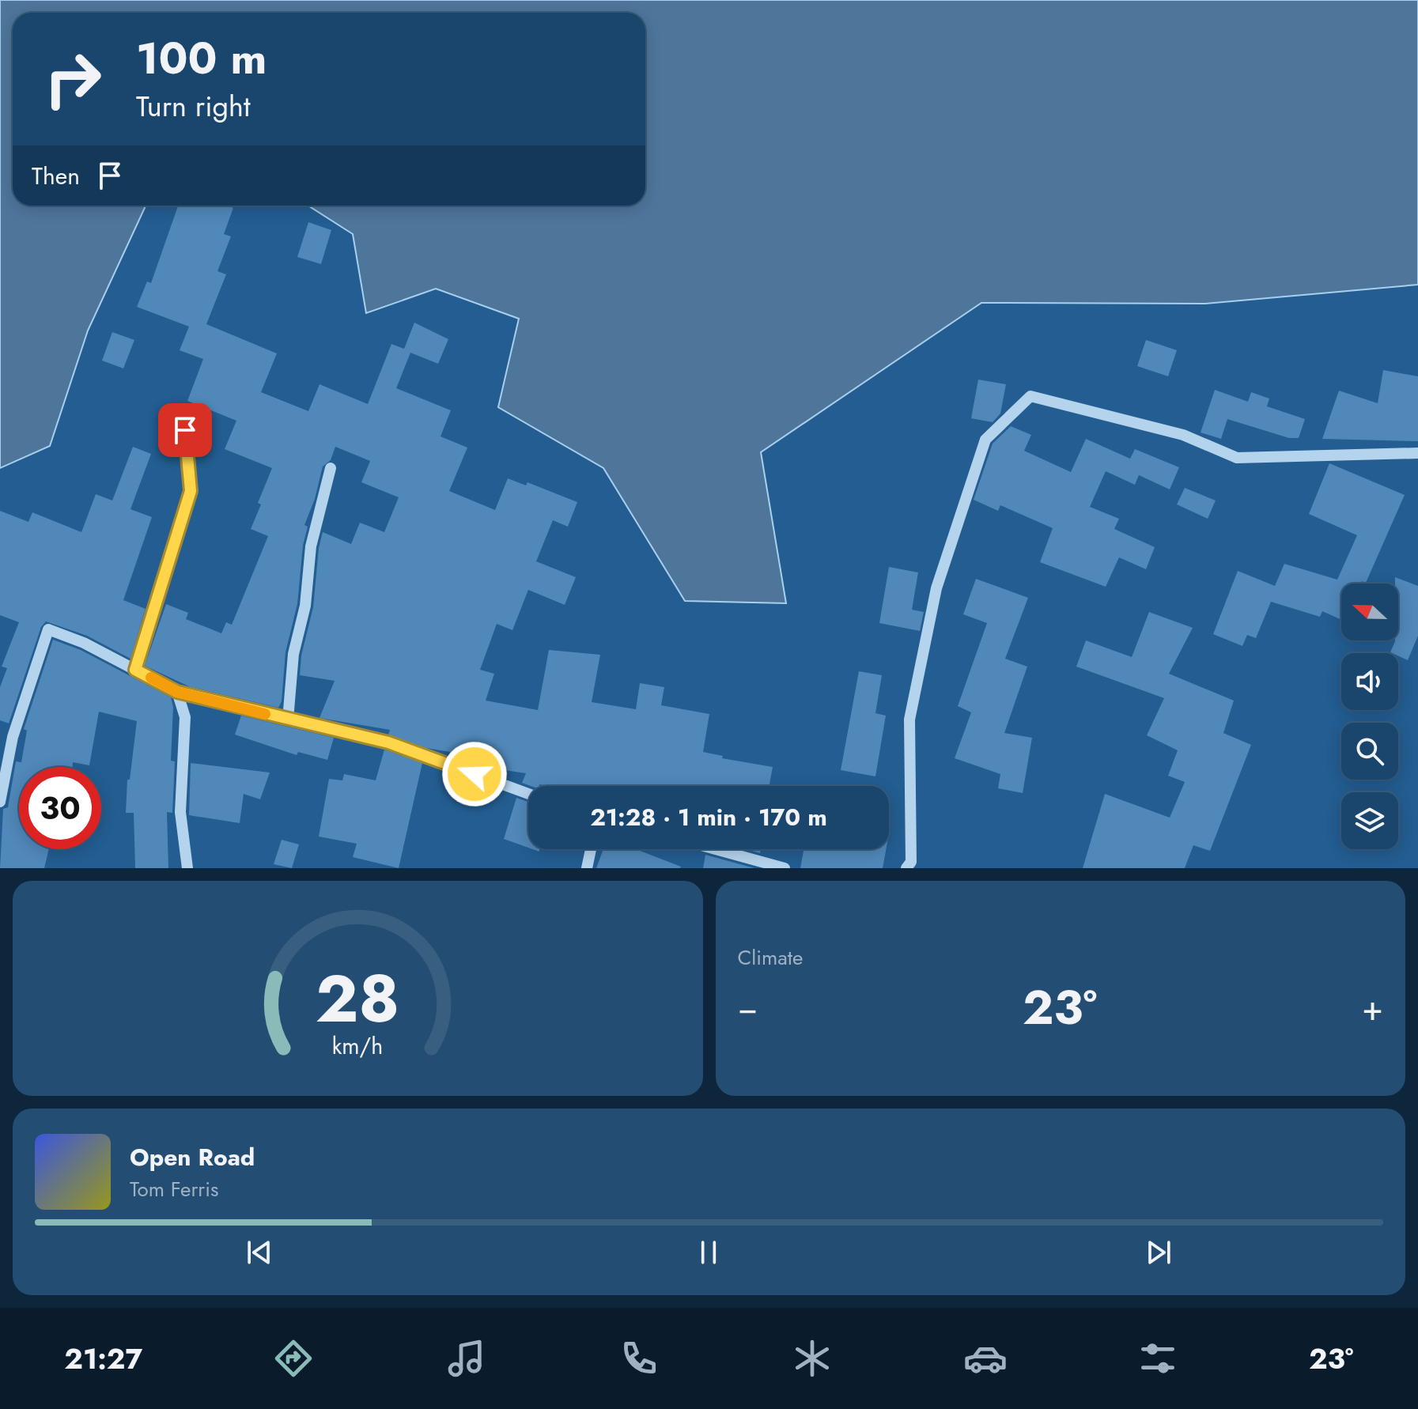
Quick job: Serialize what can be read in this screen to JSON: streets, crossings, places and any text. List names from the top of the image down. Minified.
{"north":"left","page":{"turn":["100 m","Turn right"],"then":"Then","limit":"30","trip":"21:28 · 1 min · 170 m","tile":"Climate","heat":["−","23°","+"],"song":["Open Road","Tom Ferris"],"tabs":["21:27","23°"],"gauge":["28","km/h"]}}
